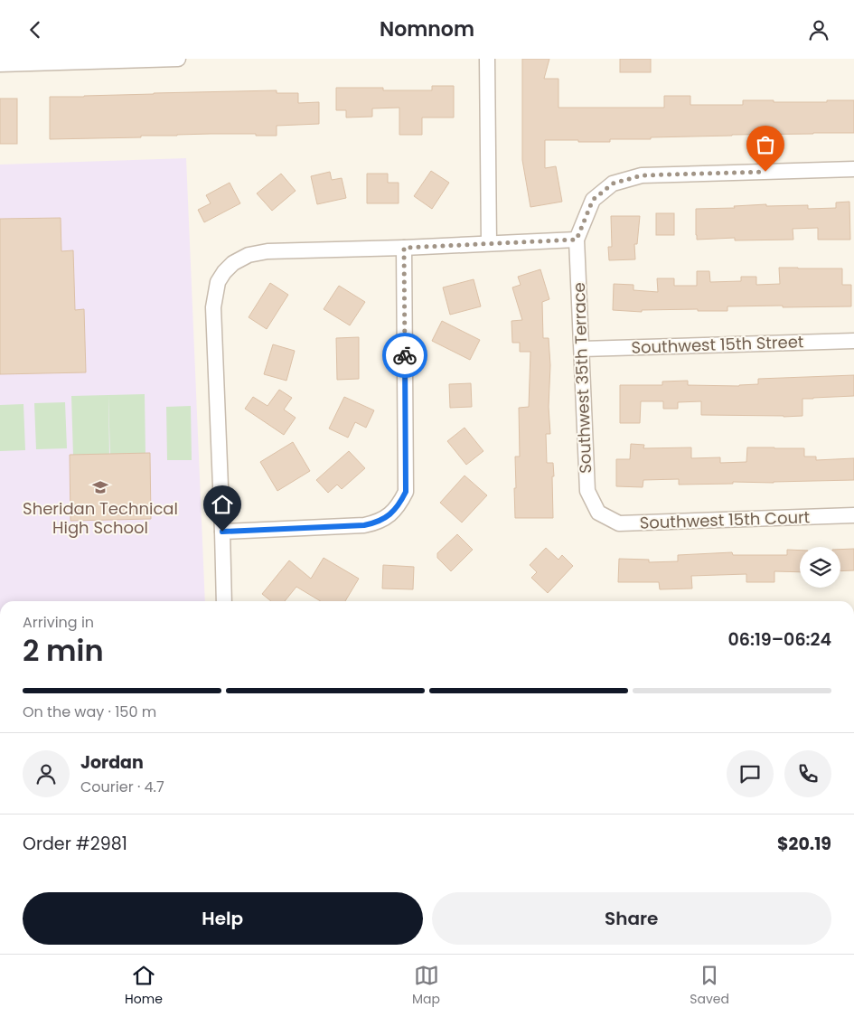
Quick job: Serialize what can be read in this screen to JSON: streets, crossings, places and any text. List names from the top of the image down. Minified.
{"streets":{"street":["Southwest 15th Street","Southwest 35th Terrace","Southwest 15th Court"]},"crossings":[["Southwest 15th Street","Southwest 35th Terrace"],["Southwest 35th Terrace","Southwest 15th Court"]],"places":{"school or university":["Sheridan Technical High School"]},"page":{"header":"Nomnom","heading":["2 min","Arriving in","06:19–06:24"],"panel":["Jordan","Courier · 4.7","Order #2981","$20.19"],"bar":"On the way · 150 m","buttons":["Help","Share"],"tabs":["Home","Map","Saved"]}}
